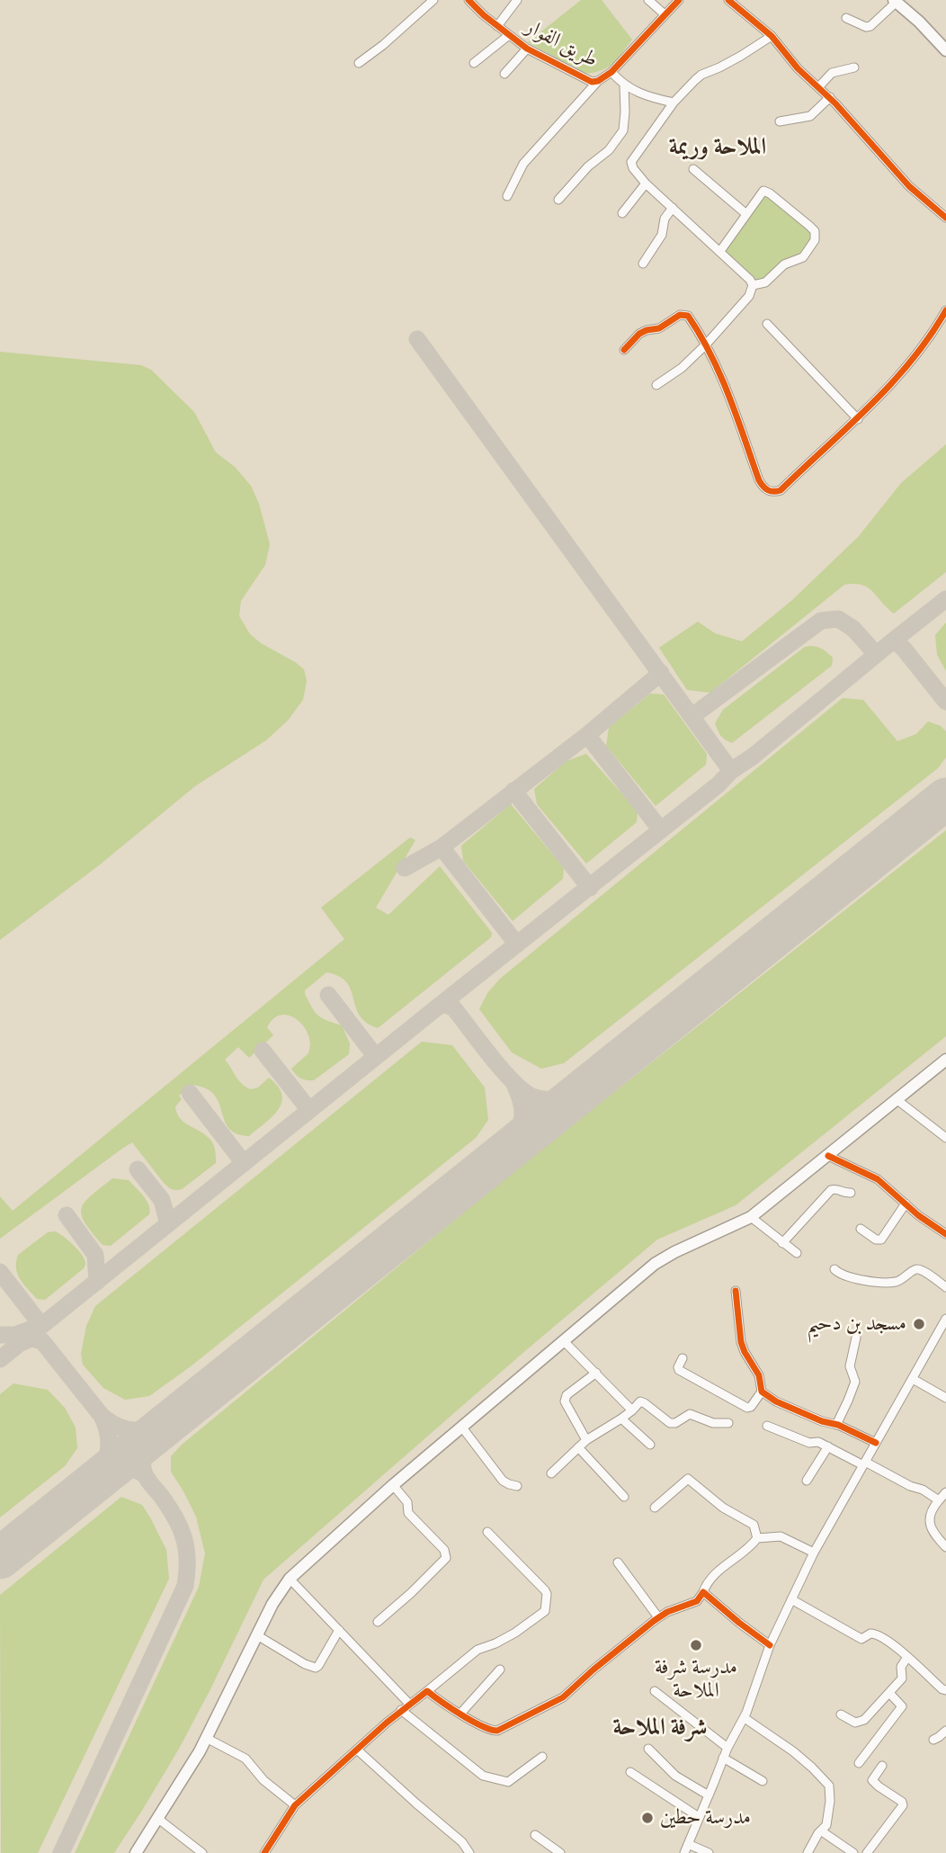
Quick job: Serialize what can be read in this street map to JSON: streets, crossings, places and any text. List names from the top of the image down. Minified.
{"streets":{"street":["طريق الفوار"]},"districts":["الملاحة وريمة","شرفة الملاحة"],"places":["مسجد بن دحيم","مدرسة شرفة الملاحة","مدرسة حطين"]}
